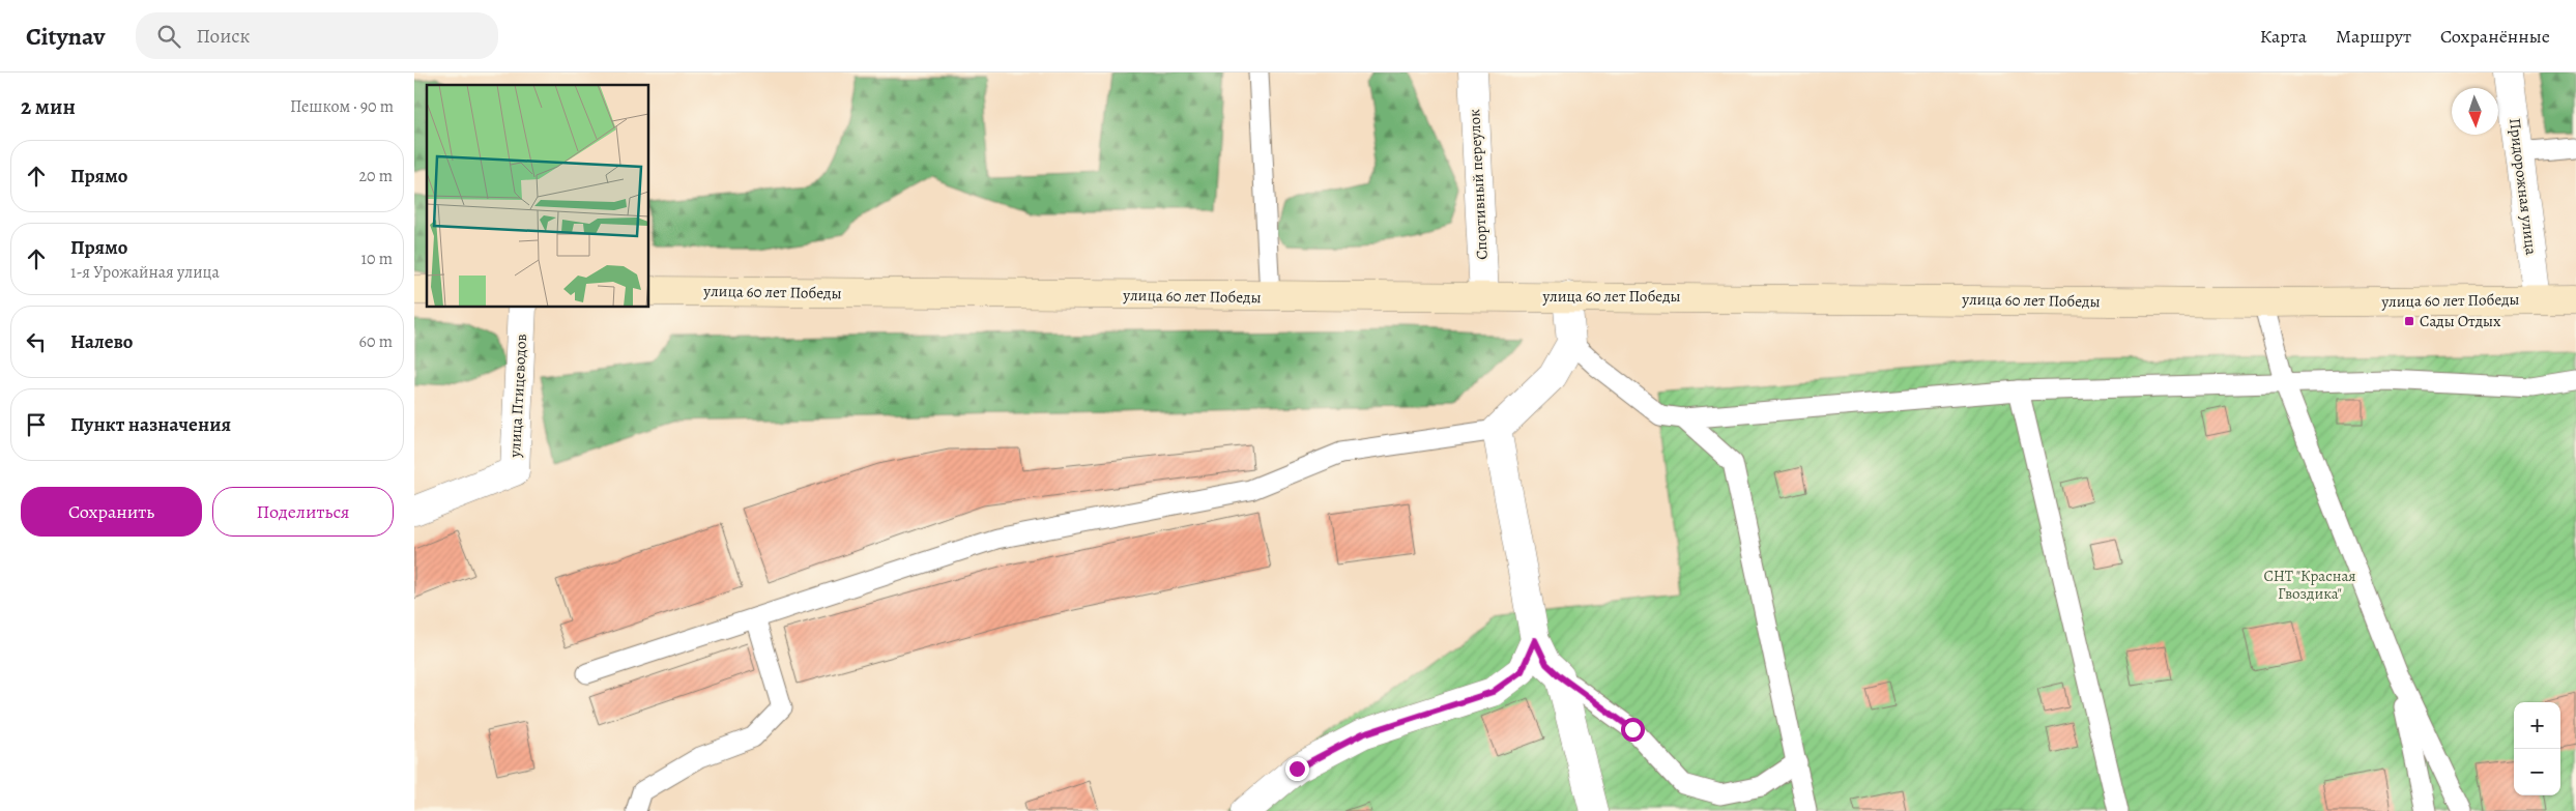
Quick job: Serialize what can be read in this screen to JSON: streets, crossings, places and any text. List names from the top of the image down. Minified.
{"streets":{"street":["Спортивный переулок","Придорожная улица","улица 60 лет Победы","улица Птицеводов"]},"crossings":[["Спортивный переулок","улица 60 лет Победы"],["Придорожная улица","улица 60 лет Победы"]],"parks":["СНТ \"Красная Гвоздика\""],"places":{"transit":["Сады Отдых"]},"north":"bottom","page":{"header":"Citynav","search":"Поиск","nav":["Карта","Маршрут","Сохранённые"],"heading":["2 мин","Пешком · 90 m"],"list":[["Прямо","20 m"],["Прямо","1-я Урожайная улица","10 m"],["Налево","60 m"],"Пункт назначения"],"buttons":["Сохранить","Поделиться"],"map_buttons":["+","−"]}}
